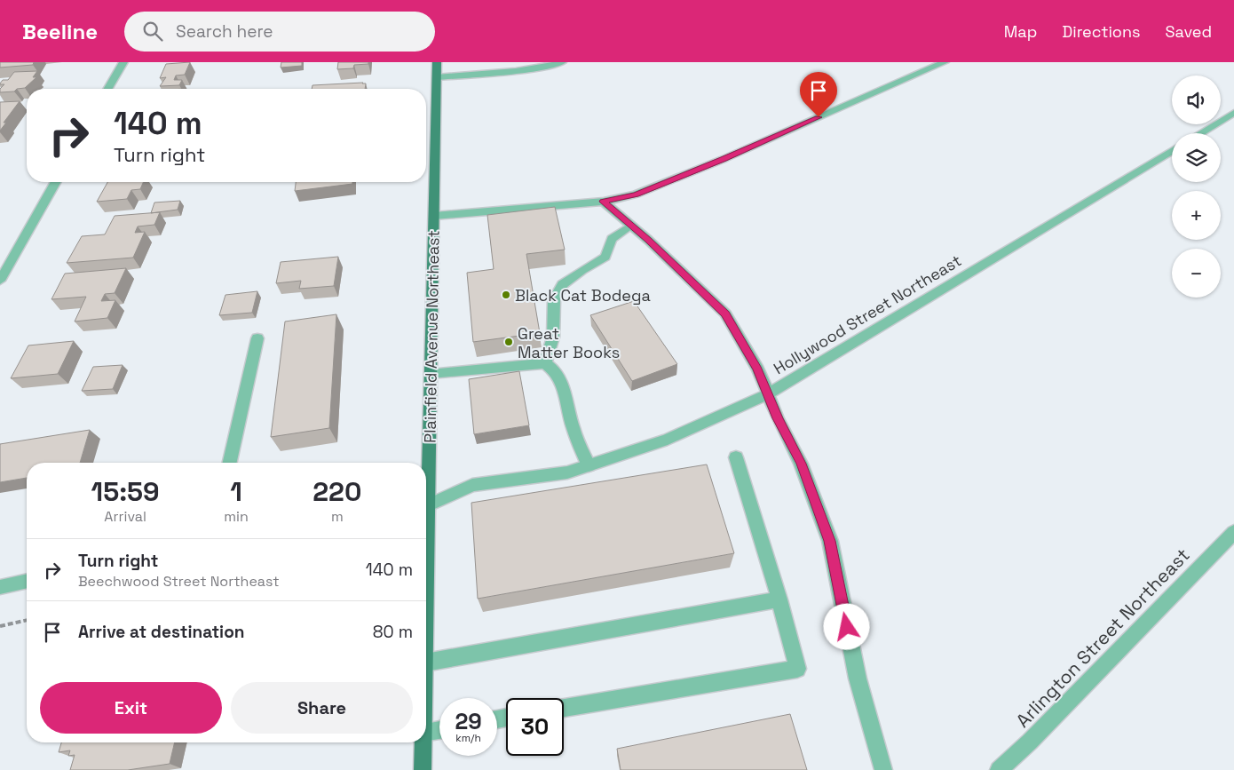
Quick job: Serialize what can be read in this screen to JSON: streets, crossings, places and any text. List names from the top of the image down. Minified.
{"streets":{"main road":["Plainfield Avenue Northeast"],"street":["Hollywood Street Northeast","Arlington Street Northeast"]},"places":["Black Cat Bodega","Great Matter Books"],"page":{"header":"Beeline","search":"Search here","nav":["Map","Directions","Saved"],"map_buttons":["+","−"],"turn":["140 m","Turn right"],"eta":["15:59","Arrival","1","min","220","m"],"list":[{"name":"Turn right","note":"Beechwood Street Northeast","value":"140 m"},{"name":"Arrive at destination","value":"80 m"}],"buttons":["Exit","Share"],"speed":"29 km/h","limit":"30"}}
